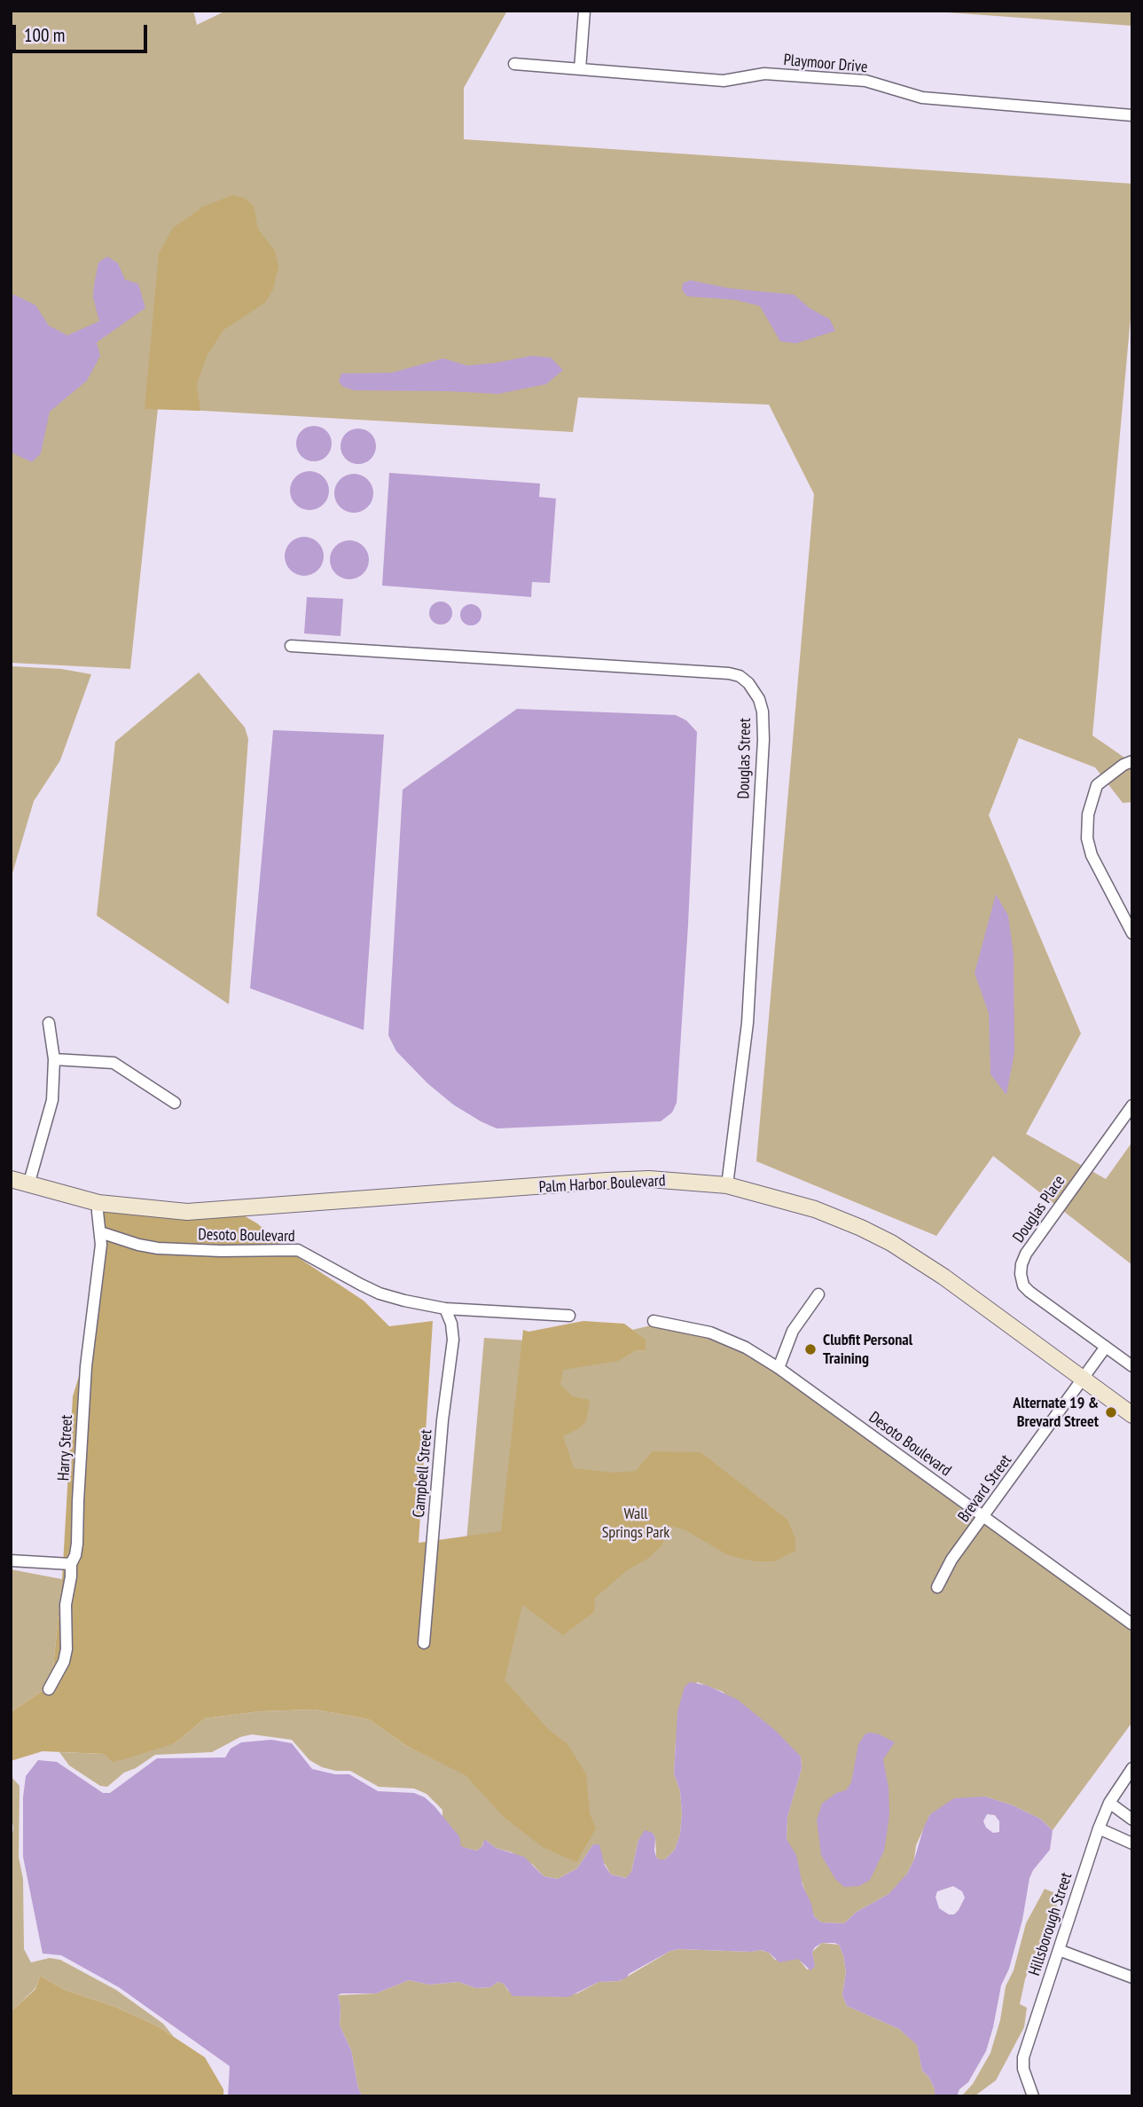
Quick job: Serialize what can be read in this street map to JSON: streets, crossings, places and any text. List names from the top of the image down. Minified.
{"streets":{"main road":["Palm Harbor Boulevard"],"street":["Playmoor Drive","Douglas Street","Douglas Place","Desoto Boulevard","Harry Street","Campbell Street","Brevard Street","Hillsborough Street"]},"crossings":[["Douglas Street","Palm Harbor Boulevard"],["Palm Harbor Boulevard","Harry Street"],["Palm Harbor Boulevard","Brevard Street"],["Douglas Place","Brevard Street"],["Desoto Boulevard","Harry Street"],["Desoto Boulevard","Campbell Street"],["Desoto Boulevard","Brevard Street"]],"parks":["Wall Springs Park"],"places":["Clubfit Personal Training","Alternate 19 & Brevard Street"],"scale_bar":"100 m"}
